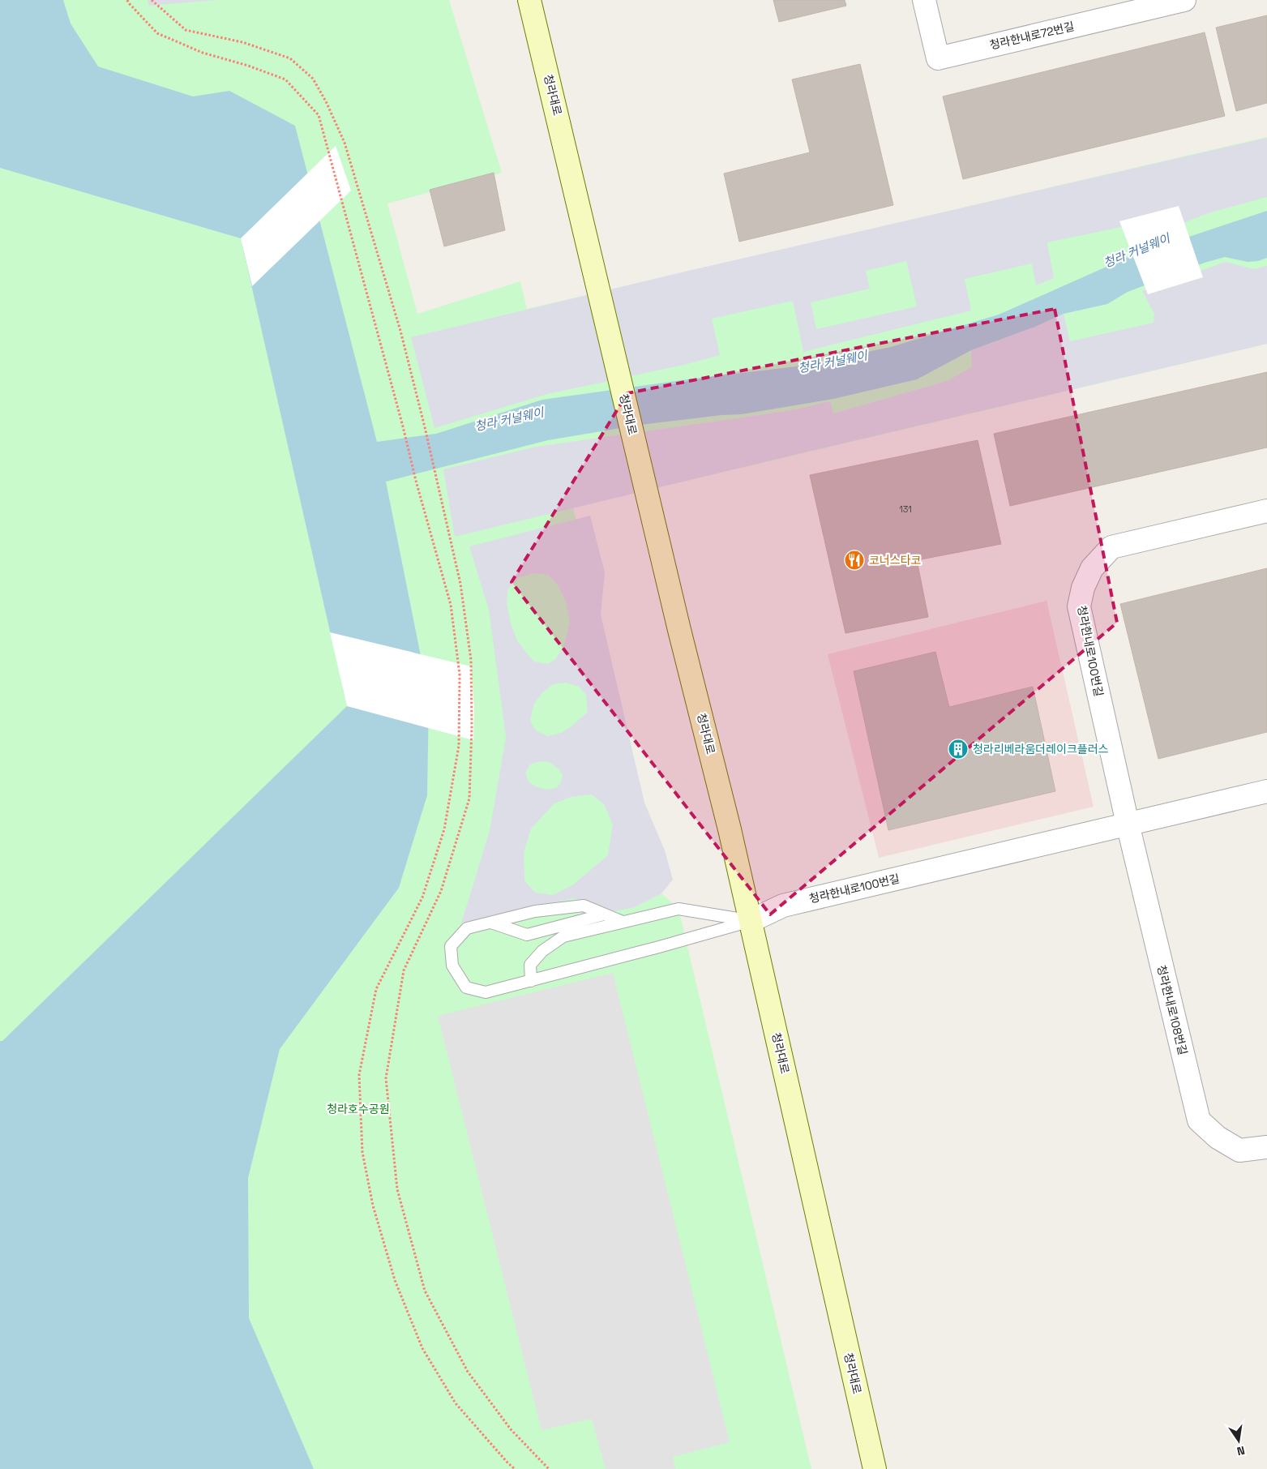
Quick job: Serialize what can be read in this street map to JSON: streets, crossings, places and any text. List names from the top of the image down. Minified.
{"streets":{"main road":["청라대로"],"street":["청라한내로72번길","청라한내로100번길","청라한내로108번길"]},"crossings":[["청라대로","청라한내로100번길"],["청라한내로100번길","청라한내로108번길"]],"water":["청라 커널웨이"],"parks":["청라호수공원"],"places":{"restaurant":["코너스타코"],"building":["청라리베라움더레이크플러스"]},"house_numbers":["131"],"north":"bottom"}
